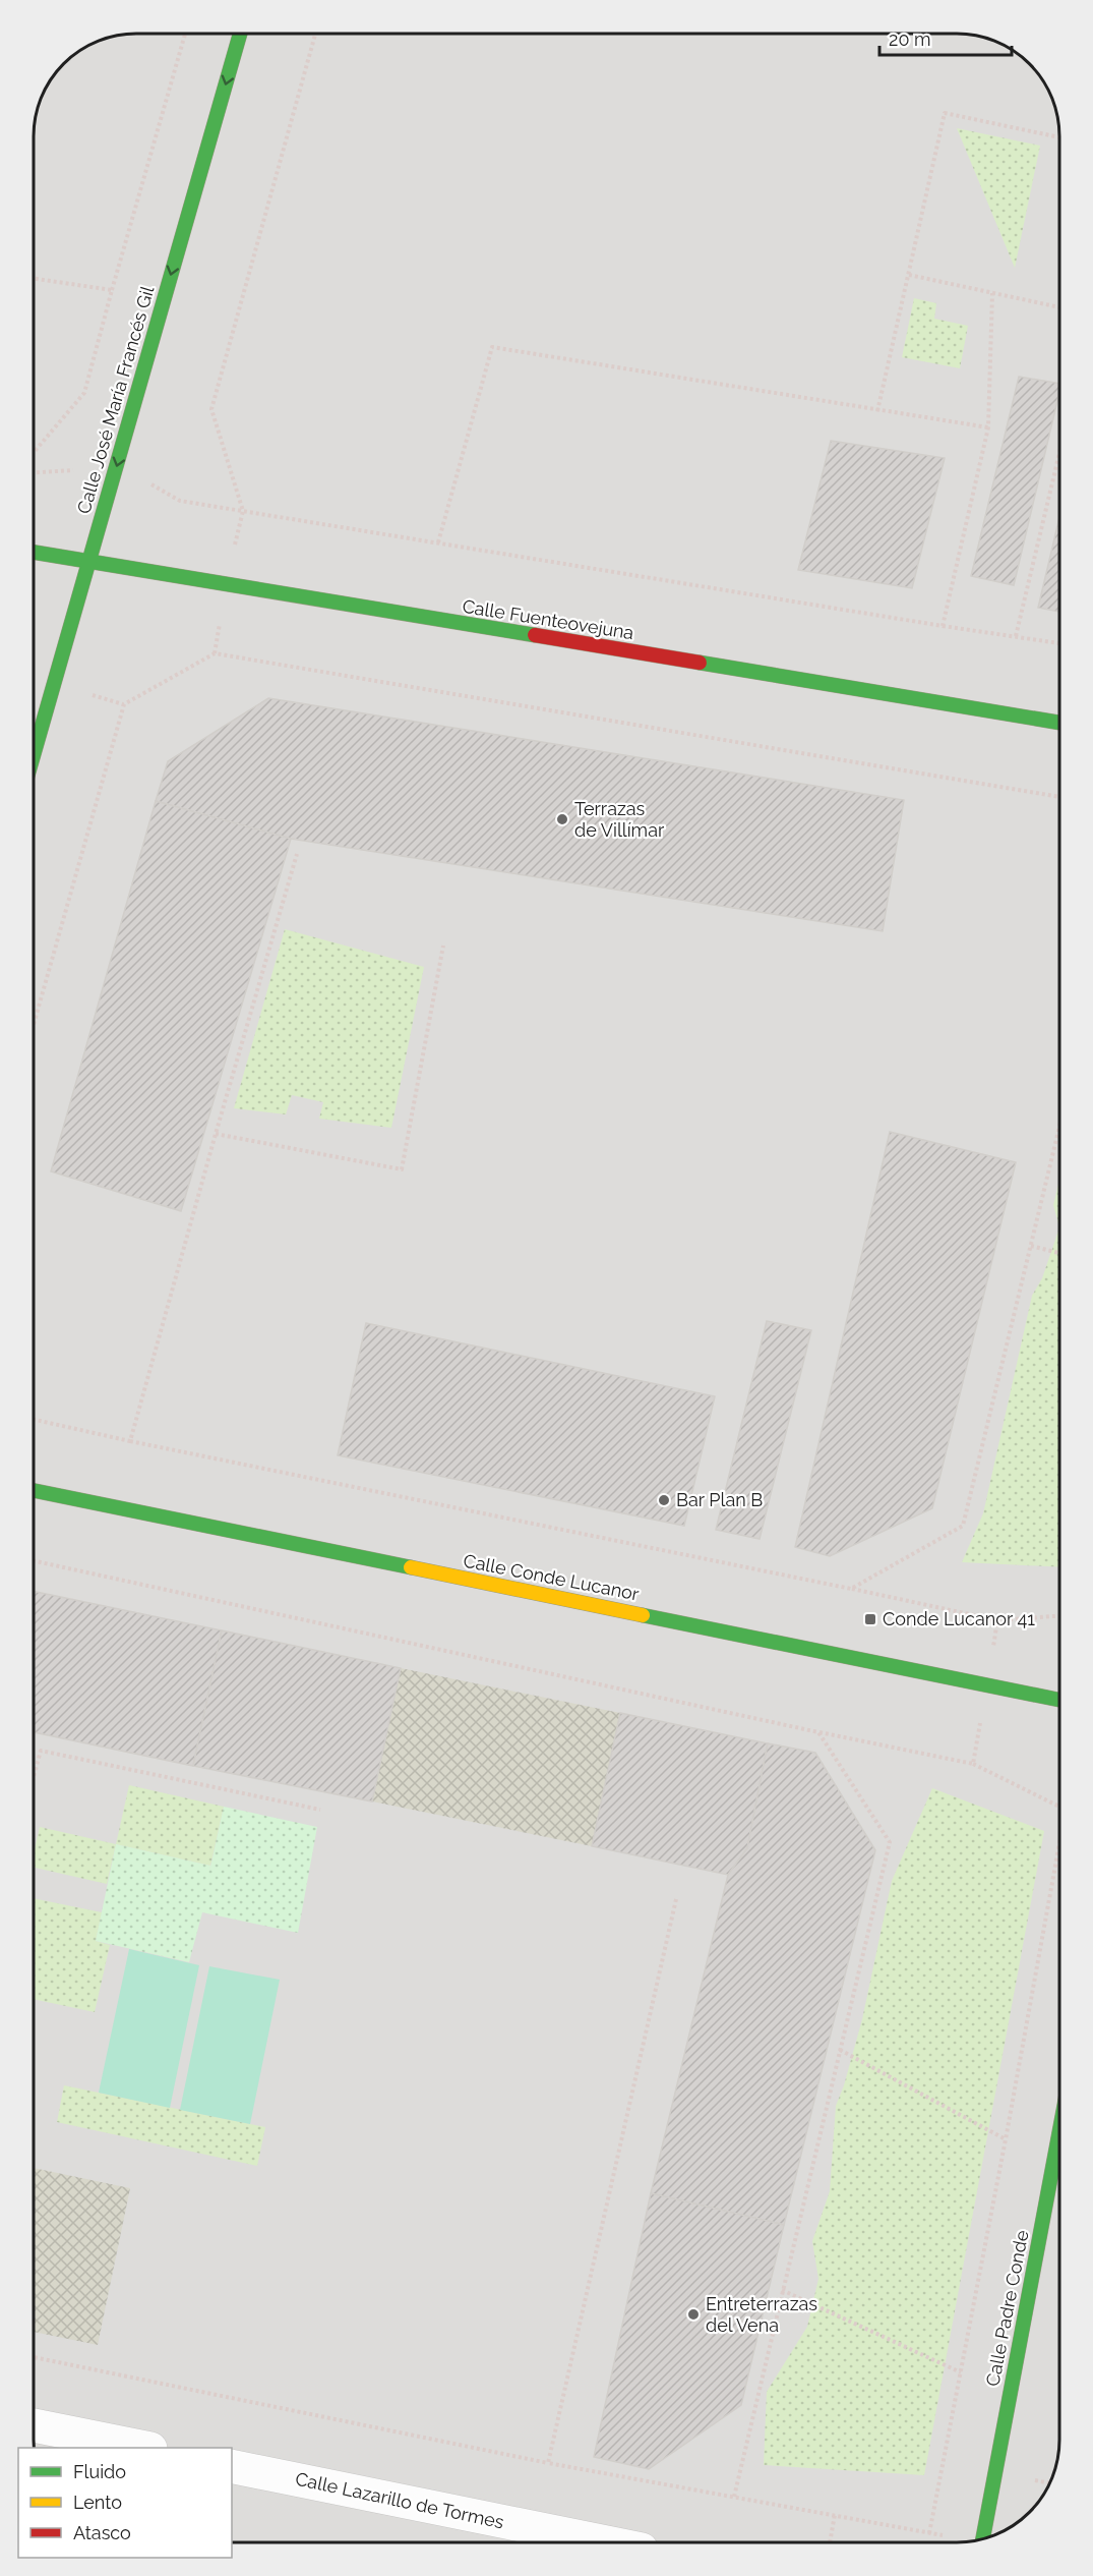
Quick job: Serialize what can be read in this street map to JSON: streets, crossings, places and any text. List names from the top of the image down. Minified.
{"streets":{"street":["Calle José María Francés Gil","Calle Fuenteovejuna","Calle Conde Lucanor","Calle Padre Conde","Calle Lazarillo de Tormes"]},"crossings":[["Calle José María Francés Gil","Calle Fuenteovejuna"]],"one_way":["Calle José María Francés Gil"],"places":{"other":["Terrazas de Villímar","Bar Plan B","Entreterrazas del Vena"],"transit":["Conde Lucanor 41"]},"legend":["Fluido","Lento","Atasco"],"scale_bar":"20 m"}
